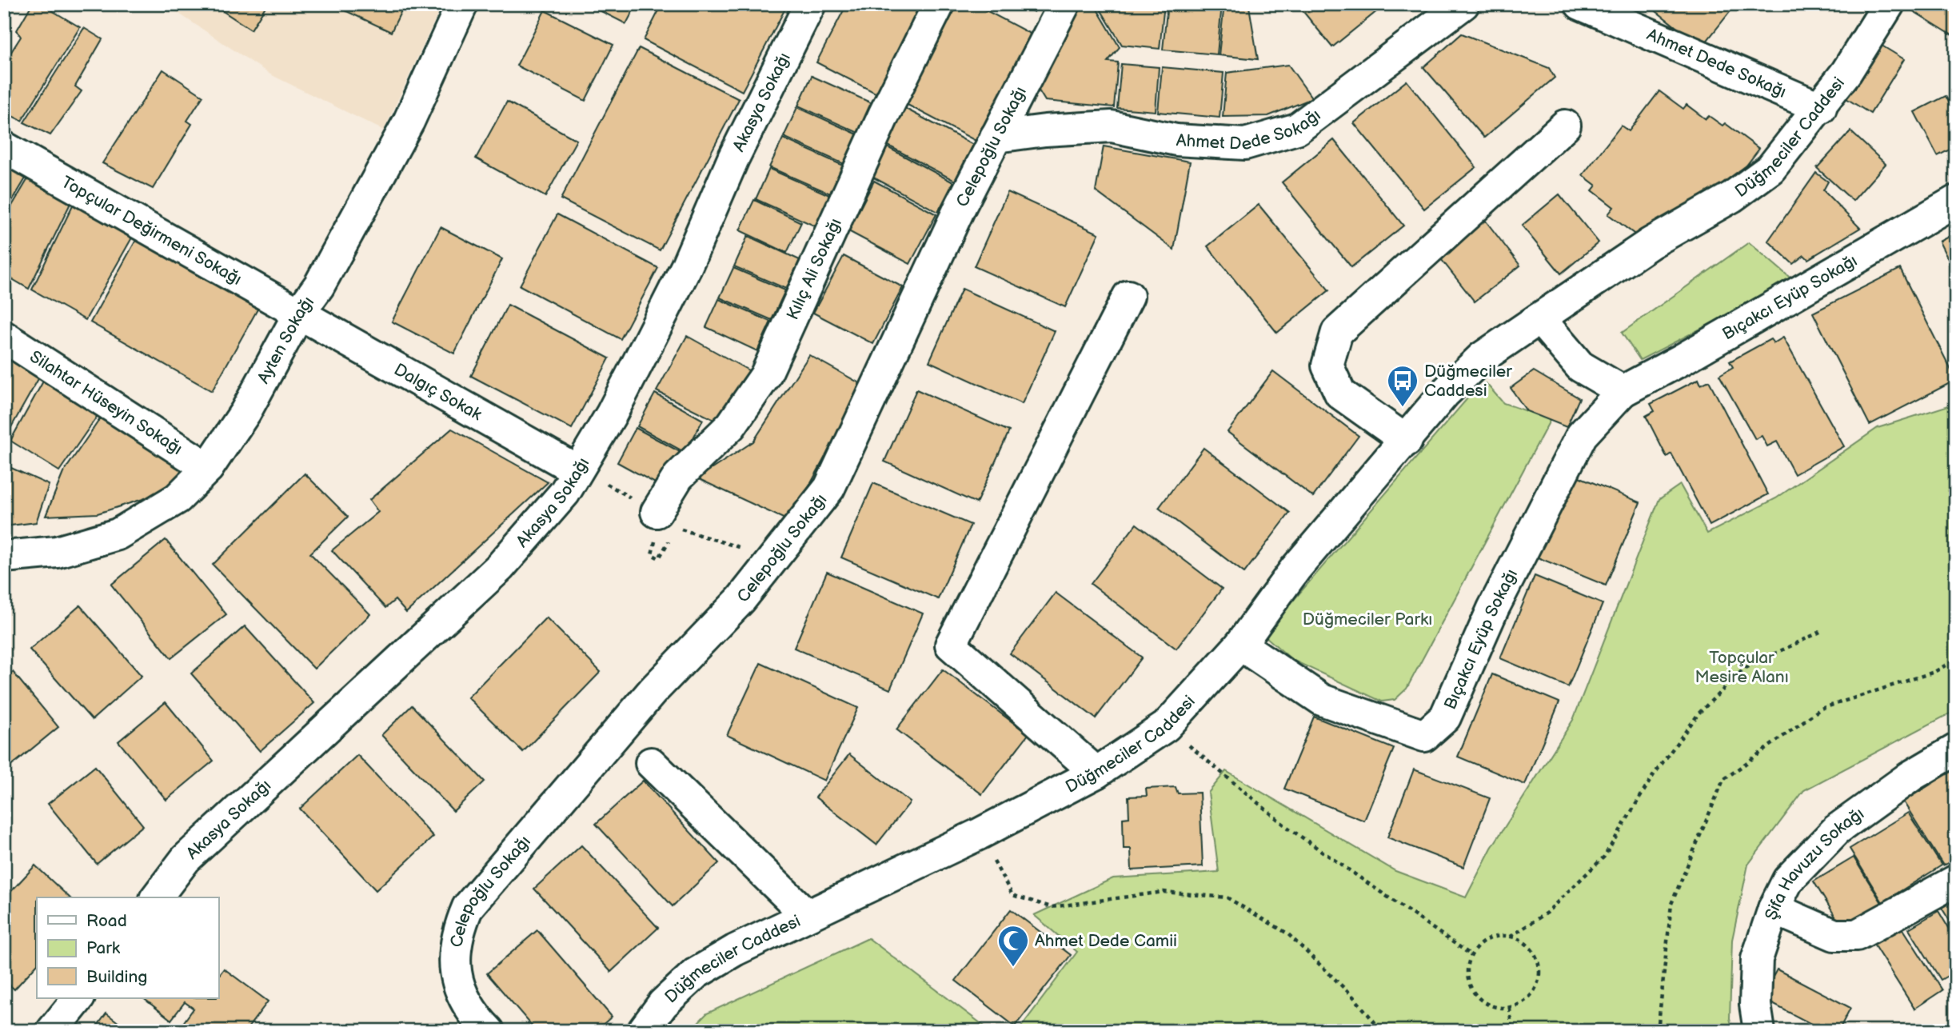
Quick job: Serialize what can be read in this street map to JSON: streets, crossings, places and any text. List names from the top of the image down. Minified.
{"streets":{"street":["Ahmet Dede Sokağı","Akasya Sokağı","Düğmeciler Caddesi","Celepoğlu Sokağı","Topçular Değirmeni Sokağı","Kılıç Ali Sokağı","Bıçakcı Eyüp Sokağı","Ayten Sokağı","Dalgıç Sokak","Silahtar Hüseyin Sokağı","Şifa Havuzu Sokağı"]},"crossings":[["Ahmet Dede Sokağı","Düğmeciler Caddesi"],["Ahmet Dede Sokağı","Celepoğlu Sokağı"],["Akasya Sokağı","Dalgıç Sokak"],["Düğmeciler Caddesi","Bıçakcı Eyüp Sokağı"],["Topçular Değirmeni Sokağı","Ayten Sokağı"],["Topçular Değirmeni Sokağı","Dalgıç Sokak"],["Ayten Sokağı","Dalgıç Sokak"],["Ayten Sokağı","Silahtar Hüseyin Sokağı"]],"parks":["Düğmeciler Parkı","Topçular Mesire Alanı"],"places":{"bus stop":["Düğmeciler Caddesi"],"mosque":["Ahmet Dede Camii"]},"legend":["Road","Park","Building"]}
